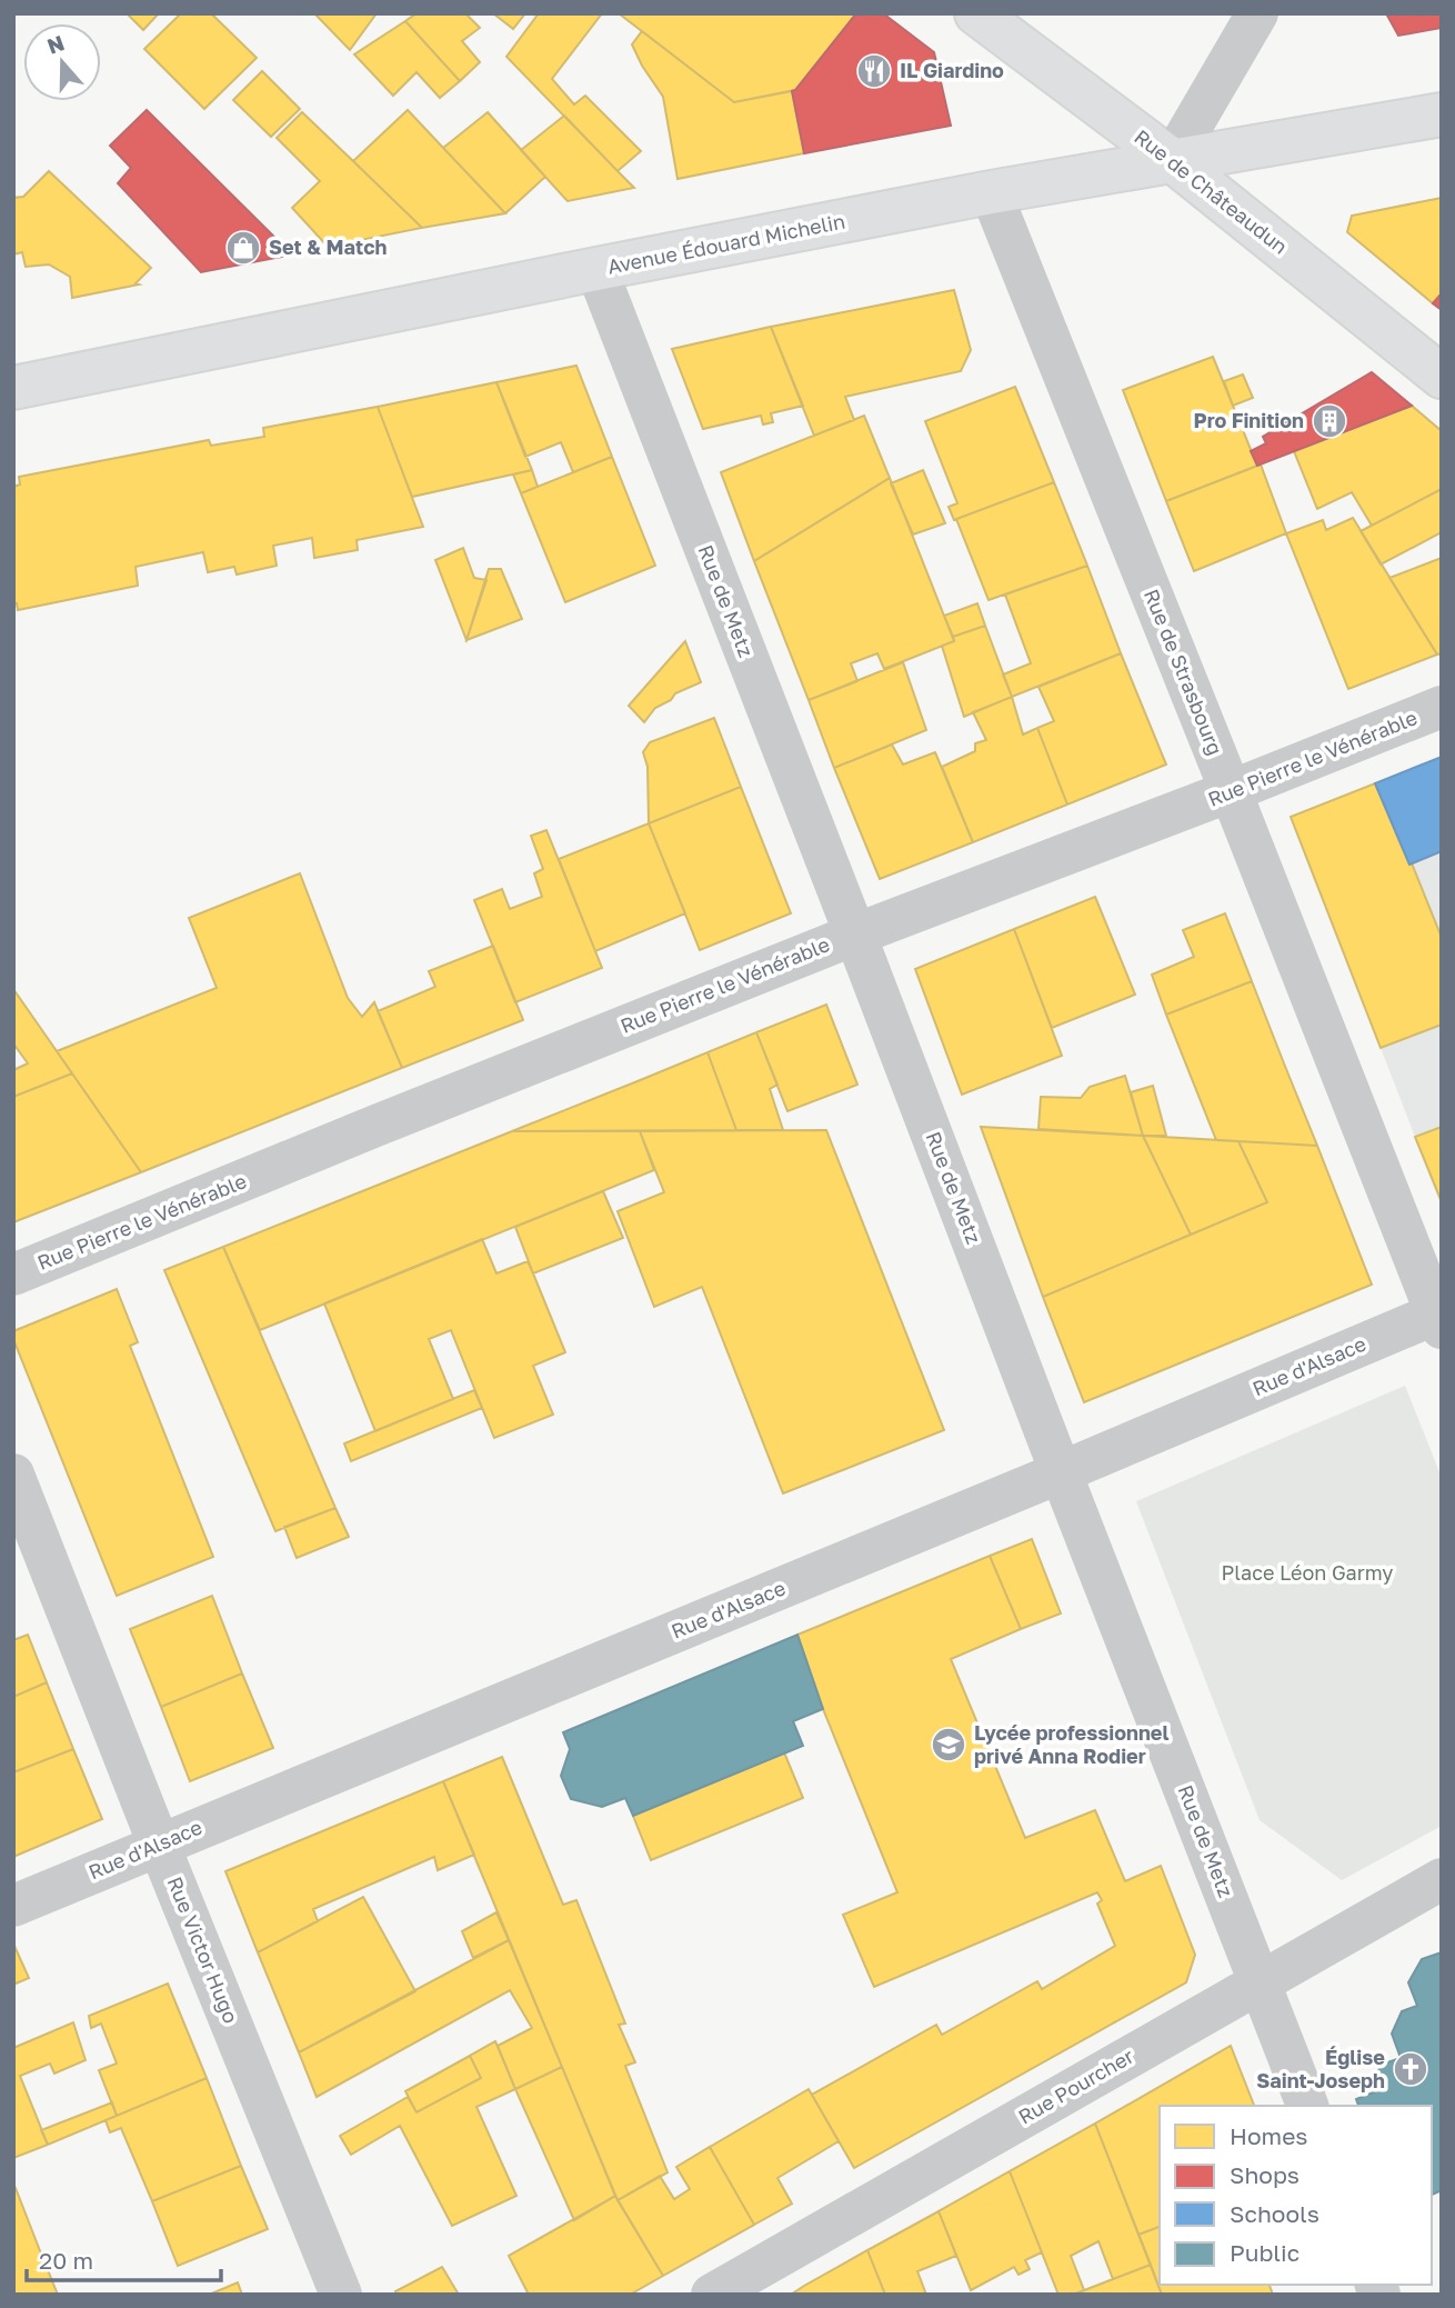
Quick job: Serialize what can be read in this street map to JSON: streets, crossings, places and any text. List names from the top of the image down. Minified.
{"streets":{"main road":["Rue de Châteaudun","Avenue Édouard Michelin"],"street":["Rue de Metz","Rue de Strasbourg","Rue Pierre le Vénérable","Rue d'Alsace","Rue Victor Hugo","Rue Pourcher"]},"crossings":[["Rue de Châteaudun","Avenue Édouard Michelin"],["Avenue Édouard Michelin","Rue de Metz"],["Avenue Édouard Michelin","Rue de Strasbourg"],["Rue de Metz","Rue Pierre le Vénérable"],["Rue de Metz","Rue d'Alsace"],["Rue de Metz","Rue Pourcher"],["Rue de Strasbourg","Rue Pierre le Vénérable"],["Rue de Strasbourg","Rue d'Alsace"],["Rue d'Alsace","Rue Victor Hugo"]],"parks":["Place Léon Garmy"],"places":{"restaurant":["IL Giardino"],"shop":["Set & Match"],"building":["Pro Finition"],"school or university":["Lycée professionnel privé Anna Rodier"],"church":["Église Saint-Joseph"]},"legend":["Homes","Shops","Schools","Public"],"scale_bar":"20 m","north":"top"}
